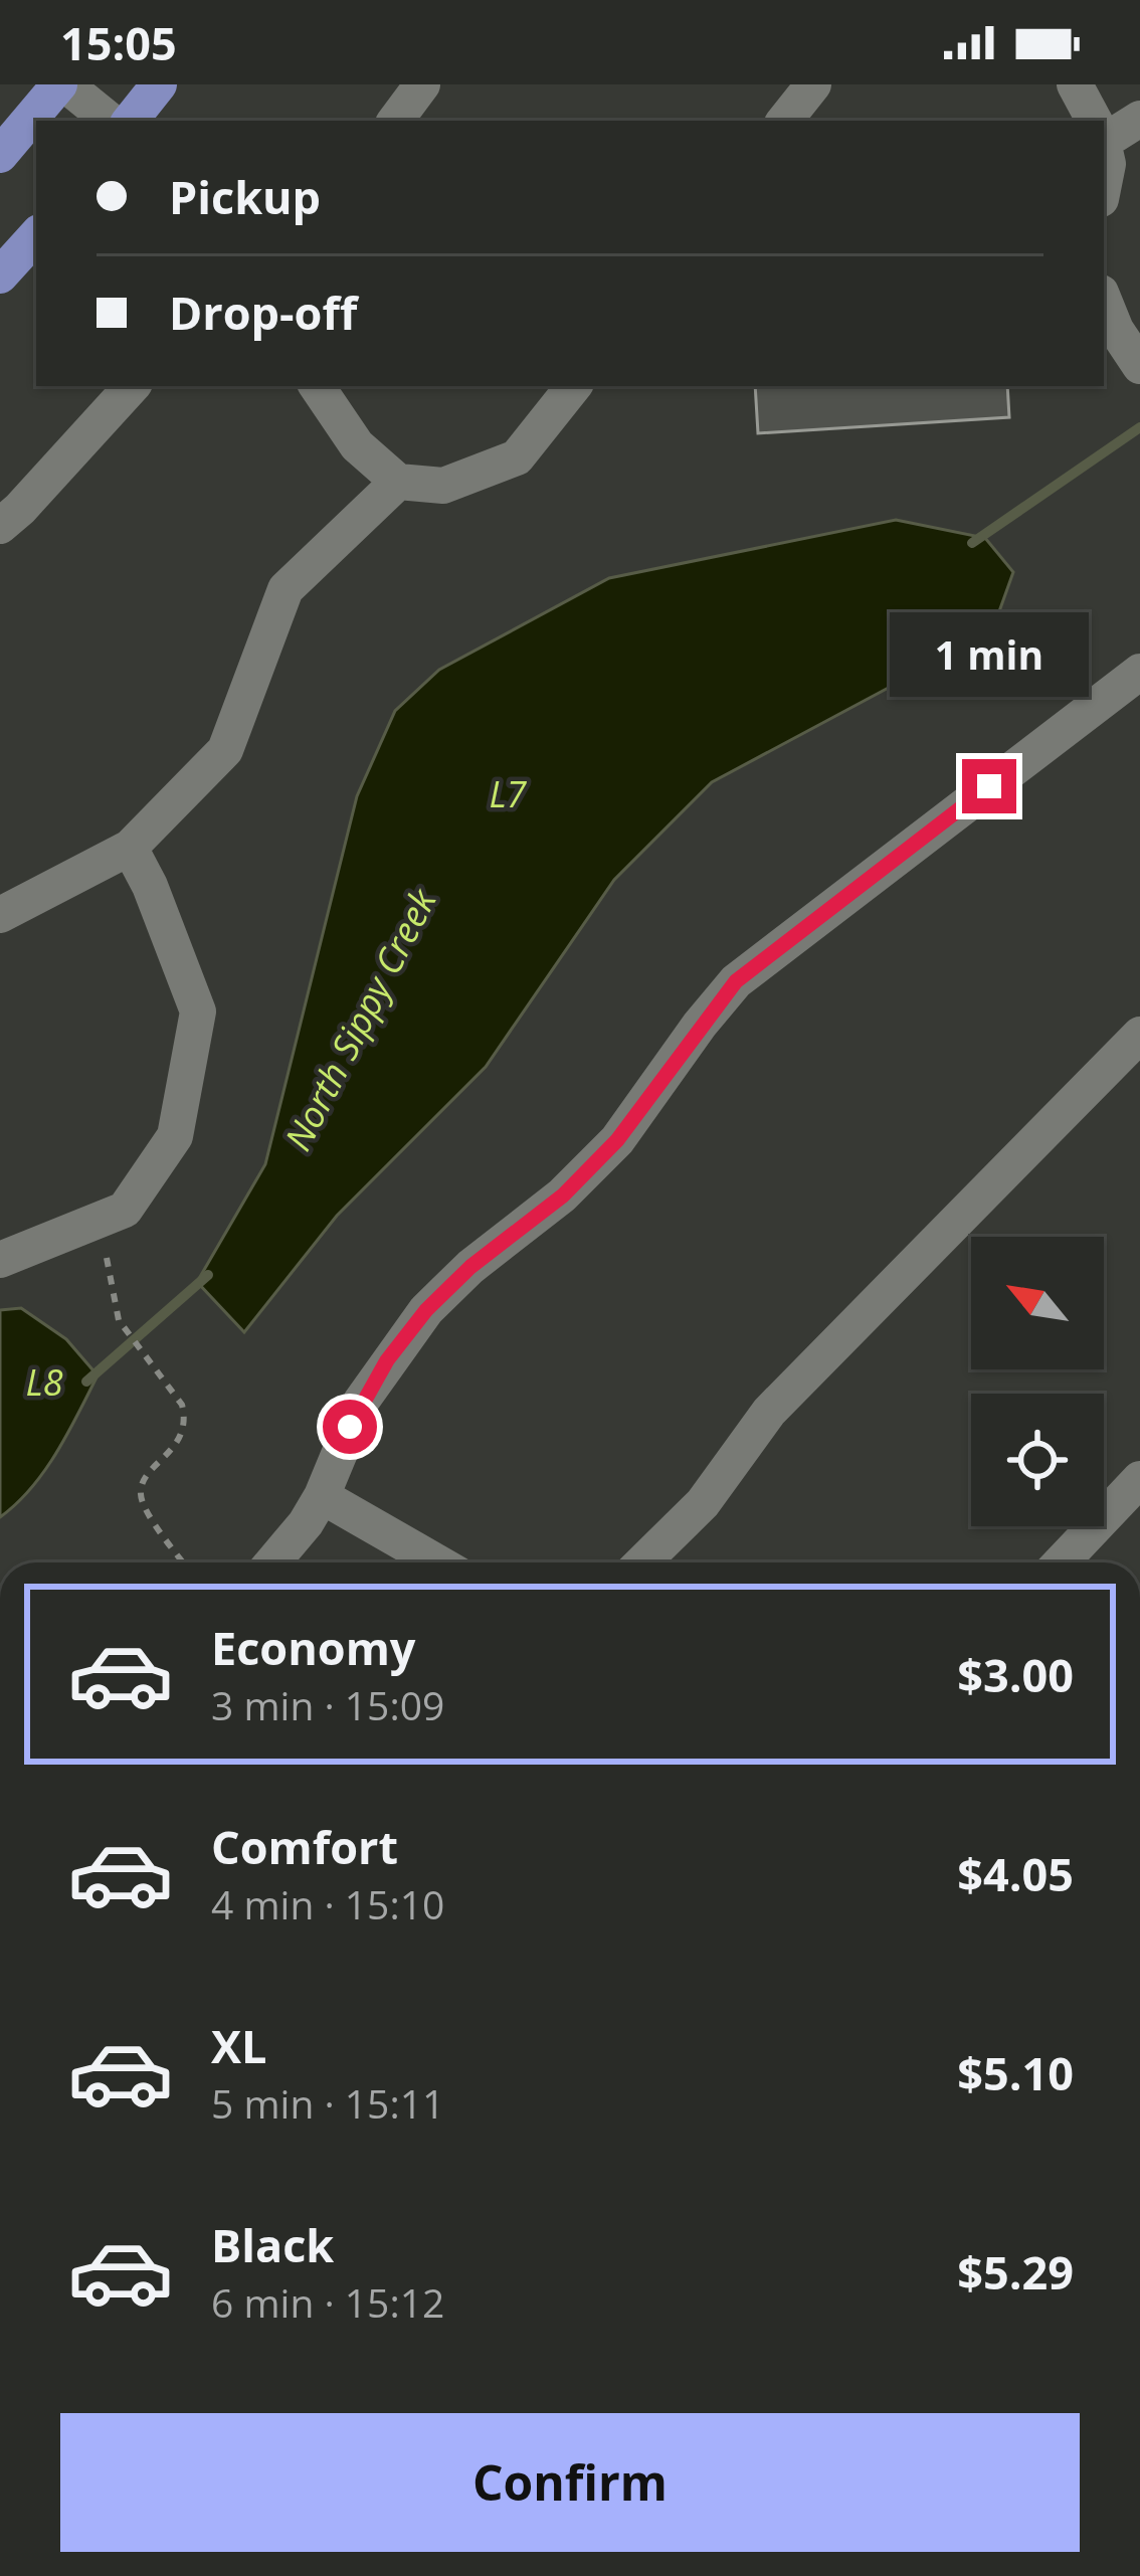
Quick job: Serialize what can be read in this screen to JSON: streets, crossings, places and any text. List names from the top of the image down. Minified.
{"water":["L7","North Sippy Creek","L8"],"north":"top left","page":{"status":"15:05","banner":["Pickup","Drop-off"],"bubble":"1 min","list":[{"name":"Economy","note":"3 min · 15:09","value":"$3.00"},{"name":"Comfort","note":"4 min · 15:10","value":"$4.05"},{"name":"XL","note":"5 min · 15:11","value":"$5.10"},{"name":"Black","note":"6 min · 15:12","value":"$5.29"}],"buttons":"Confirm"}}
